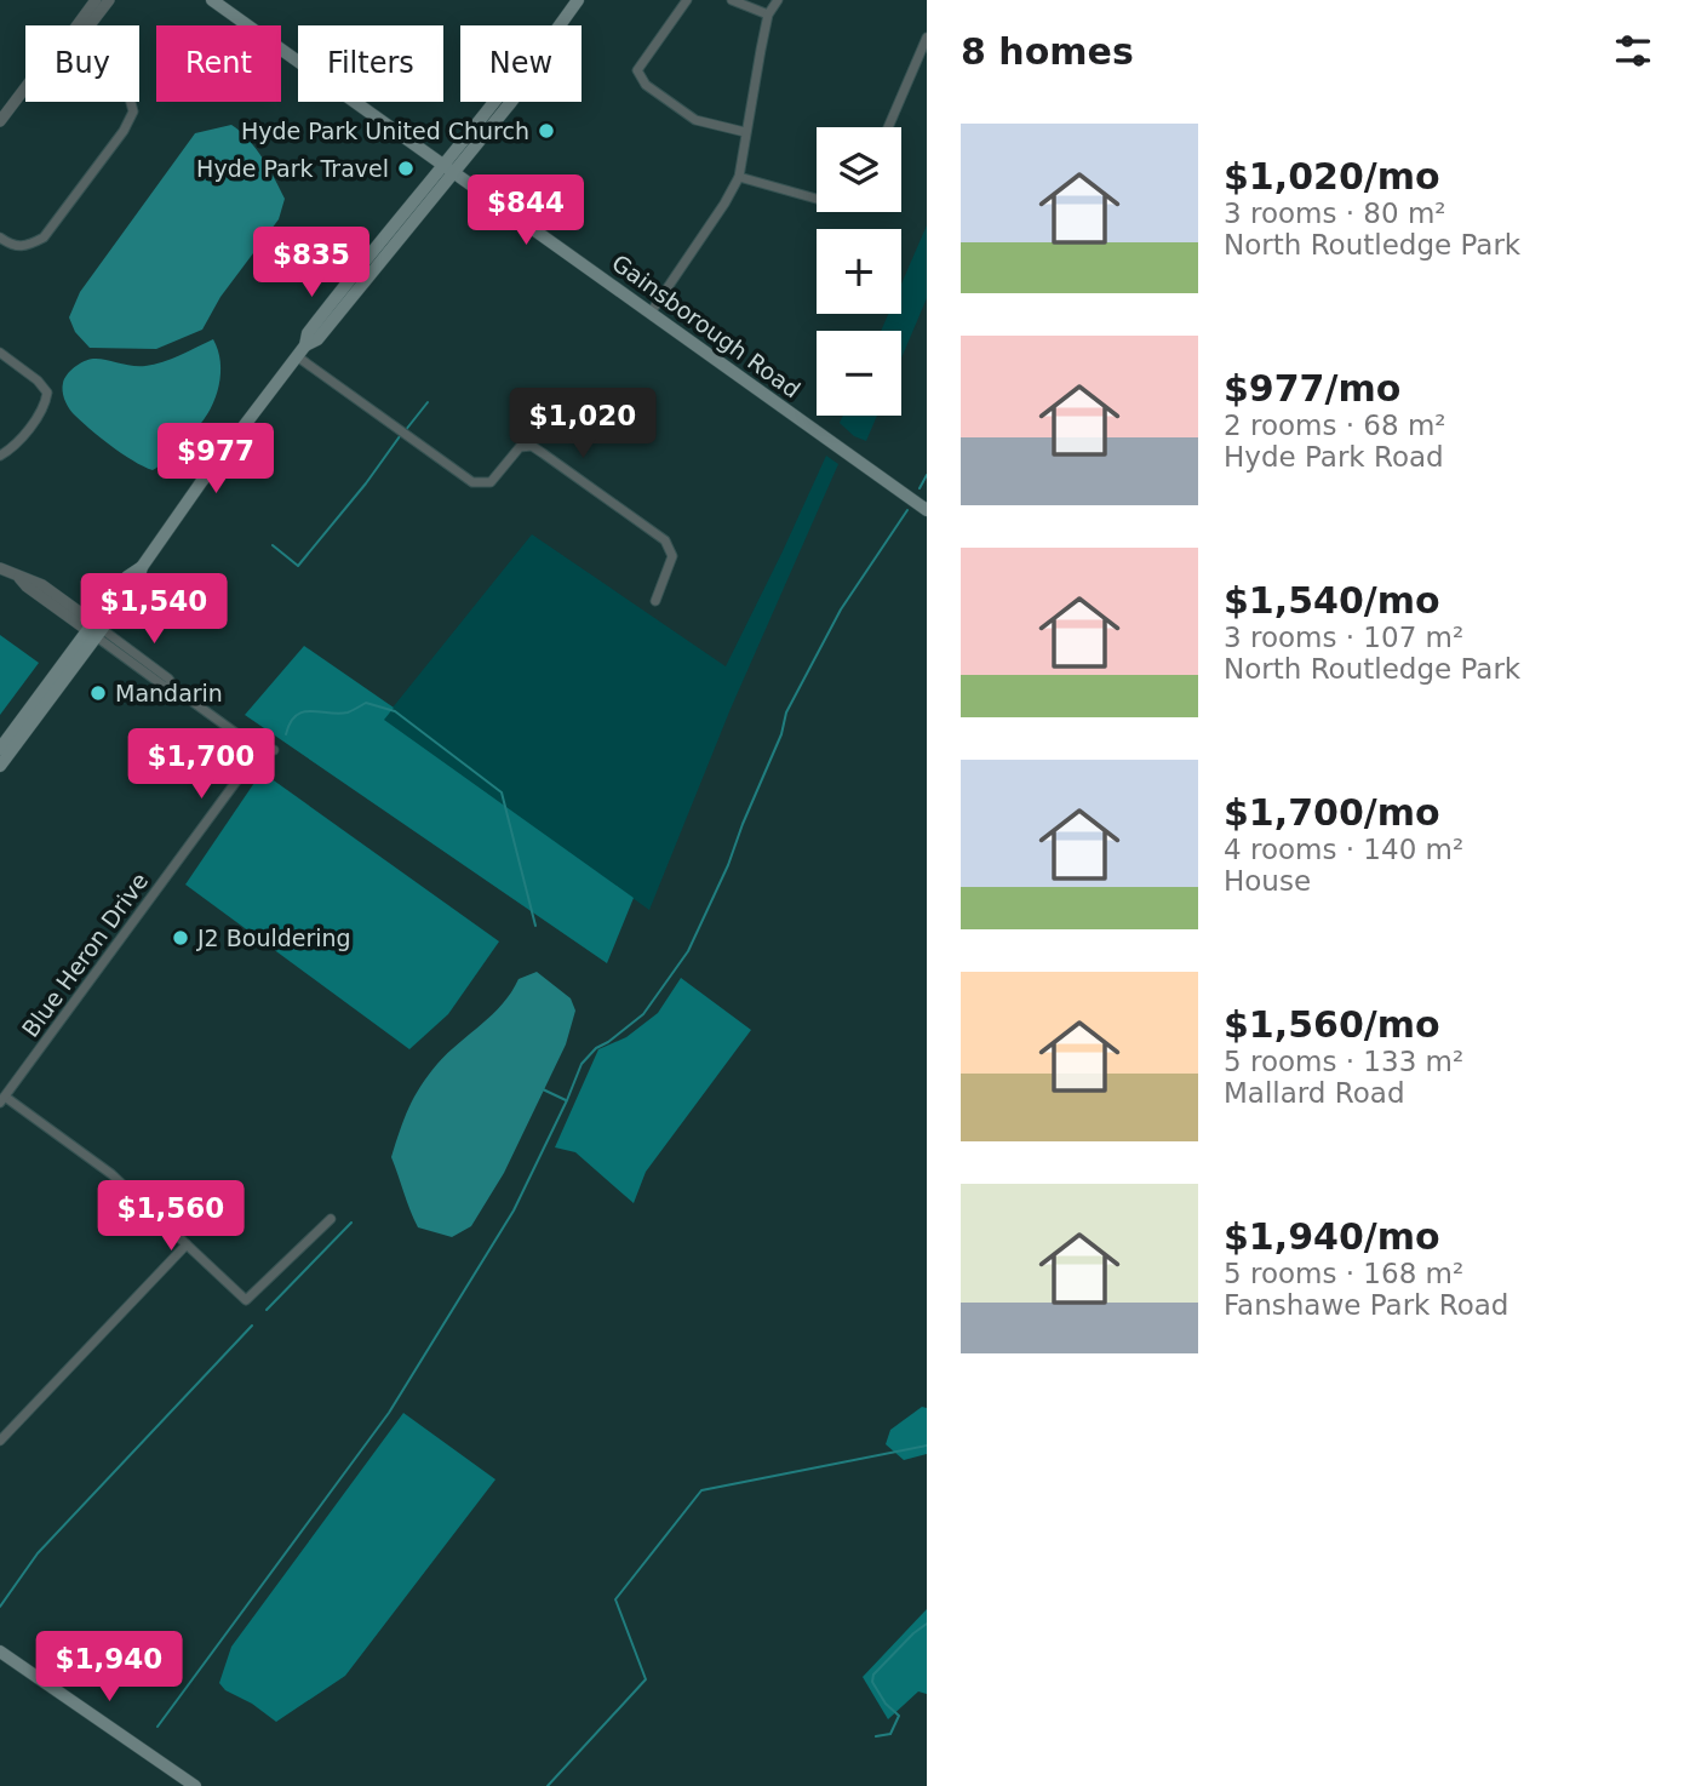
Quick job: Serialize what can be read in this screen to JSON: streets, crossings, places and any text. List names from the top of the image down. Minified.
{"streets":{"main road":["Gainsborough Road"],"street":["Blue Heron Drive"]},"places":["Hyde Park United Church","Hyde Park Travel","Mandarin","J2 Bouldering"],"page":{"heading":"8 homes","chip":["Buy","Rent","Filters","New"],"list":[{"name":"$1,020/mo","note":"3 rooms · 80 m² · North Routledge Park"},{"name":"$977/mo","note":"2 rooms · 68 m² · Hyde Park Road"},{"name":"$1,540/mo","note":"3 rooms · 107 m² · North Routledge Park"},{"name":"$1,700/mo","note":"4 rooms · 140 m² · House"},{"name":"$1,560/mo","note":"5 rooms · 133 m² · Mallard Road"},{"name":"$1,940/mo","note":"5 rooms · 168 m² · Fanshawe Park Road"}],"map_buttons":["+","−"],"price":["$844","$835","$1,020","$977","$1,540","$1,700","$1,560","$1,940"]}}
